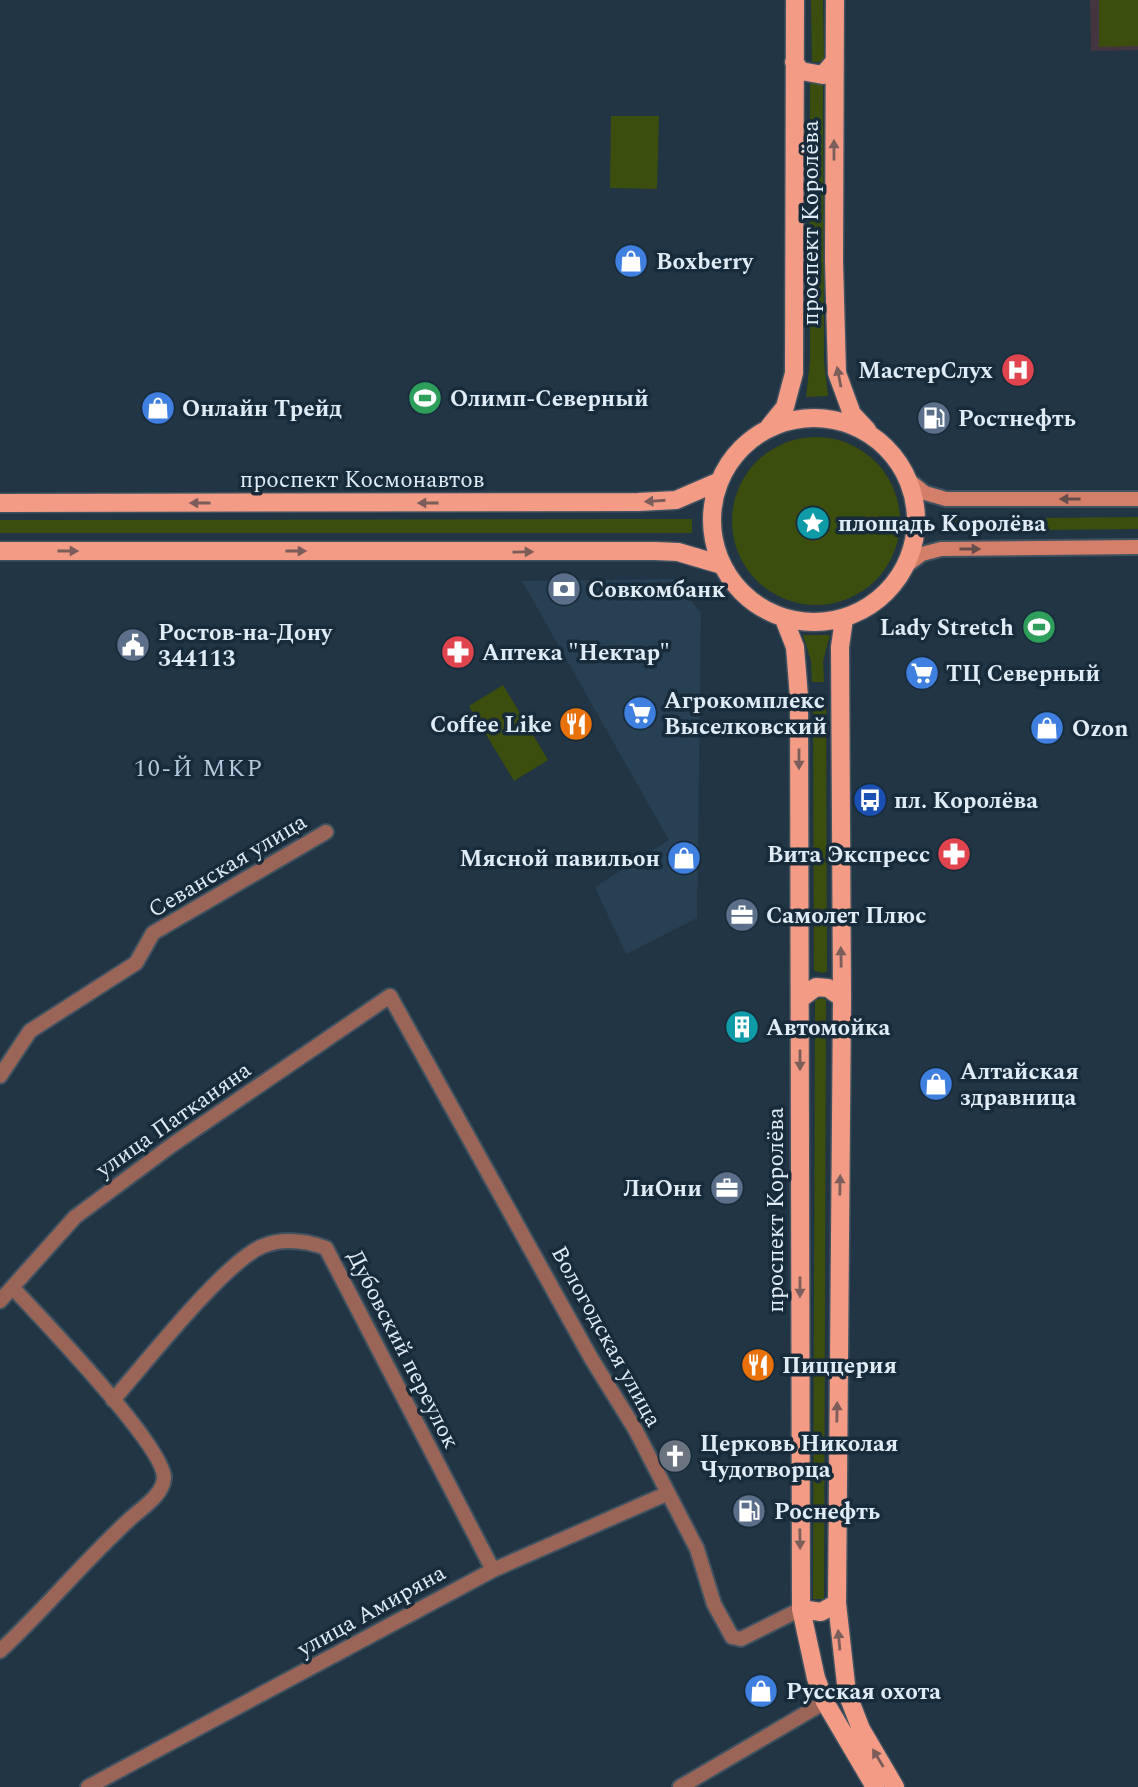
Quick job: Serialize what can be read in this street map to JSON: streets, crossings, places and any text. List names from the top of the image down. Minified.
{"streets":{"main road":["проспект Королёва","проспект Космонавтов"],"street":["Севанская улица","улица Патканяна","Вологодская улица","Дубовский переулок","улица Амиряна"]},"crossings":[["проспект Королёва","проспект Космонавтов"],["проспект Королёва","Вологодская улица"],["улица Патканяна","Вологодская улица"],["Вологодская улица","улица Амиряна"],["Дубовский переулок","улица Амиряна"]],"districts":["10-Й МКР"],"places":{"shop":["Boxberry","Онлайн Трейд","Ozon","Мясной павильон","Алтайская здравница","Русская охота"],"hospital":["МастерСлух"],"sports":["Олимп-Северный","Lady Stretch"],"fuel station":["Ростнефть","Роснефть"],"place":["площадь Королёва"],"bank":["Совкомбанк"],"public building":["Ростов-на-Дону 344113"],"pharmacy":["Аптека \"Нектар\"","Вита Экспресс"],"supermarket":["ТЦ Северный","Агрокомплекс Выселковский"],"restaurant":["Coffee Like","Пиццерия"],"bus stop":["пл. Королёва"],"office":["Самолет Плюс","ЛиОни"],"building":["Автомойка"],"church":["Церковь Николая Чудотворца"]}}
